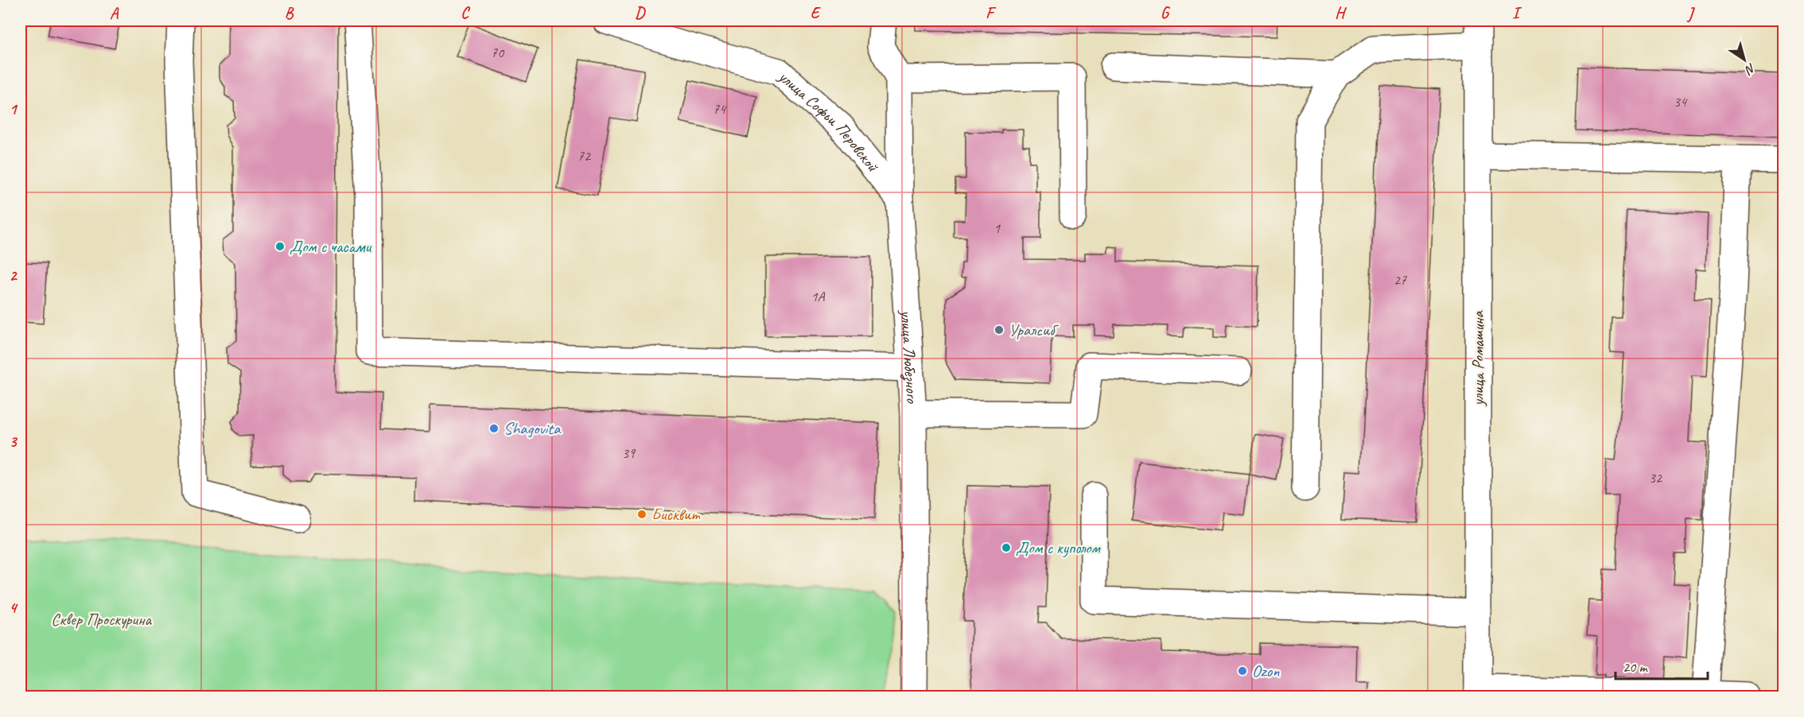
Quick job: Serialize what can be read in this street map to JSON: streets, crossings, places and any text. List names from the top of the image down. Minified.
{"streets":{"street":["улица Софьи Перовской","улица Любезного","улица Ромашина"]},"crossings":[["улица Софьи Перовской","улица Любезного"]],"parks":["Сквер Проскурина"],"places":["Дом с часами","Уралсиб","Shagovita","Бисквит","Дом с куполом","Ozon"],"house_numbers":["70","34","74","72","1","27","1А","39","32"],"scale_bar":"20 m","north":"bottom right","grid":{"columns":["A","B","C","D","E","F","G","H","I","J"],"rows":["1","2","3","4"]}}
